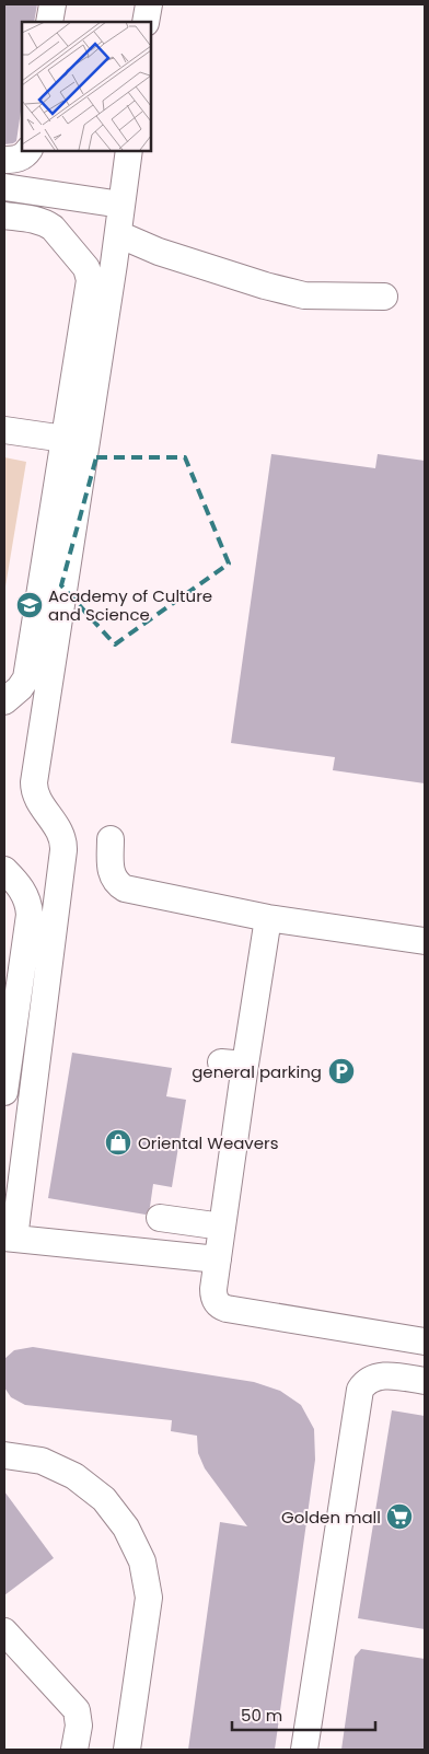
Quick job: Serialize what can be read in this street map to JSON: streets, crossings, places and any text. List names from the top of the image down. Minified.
{"places":{"school or university":["Academy of Culture and Science"],"parking":["general parking"],"shop":["Oriental Weavers"],"supermarket":["Golden mall"]},"scale_bar":"50 m"}
